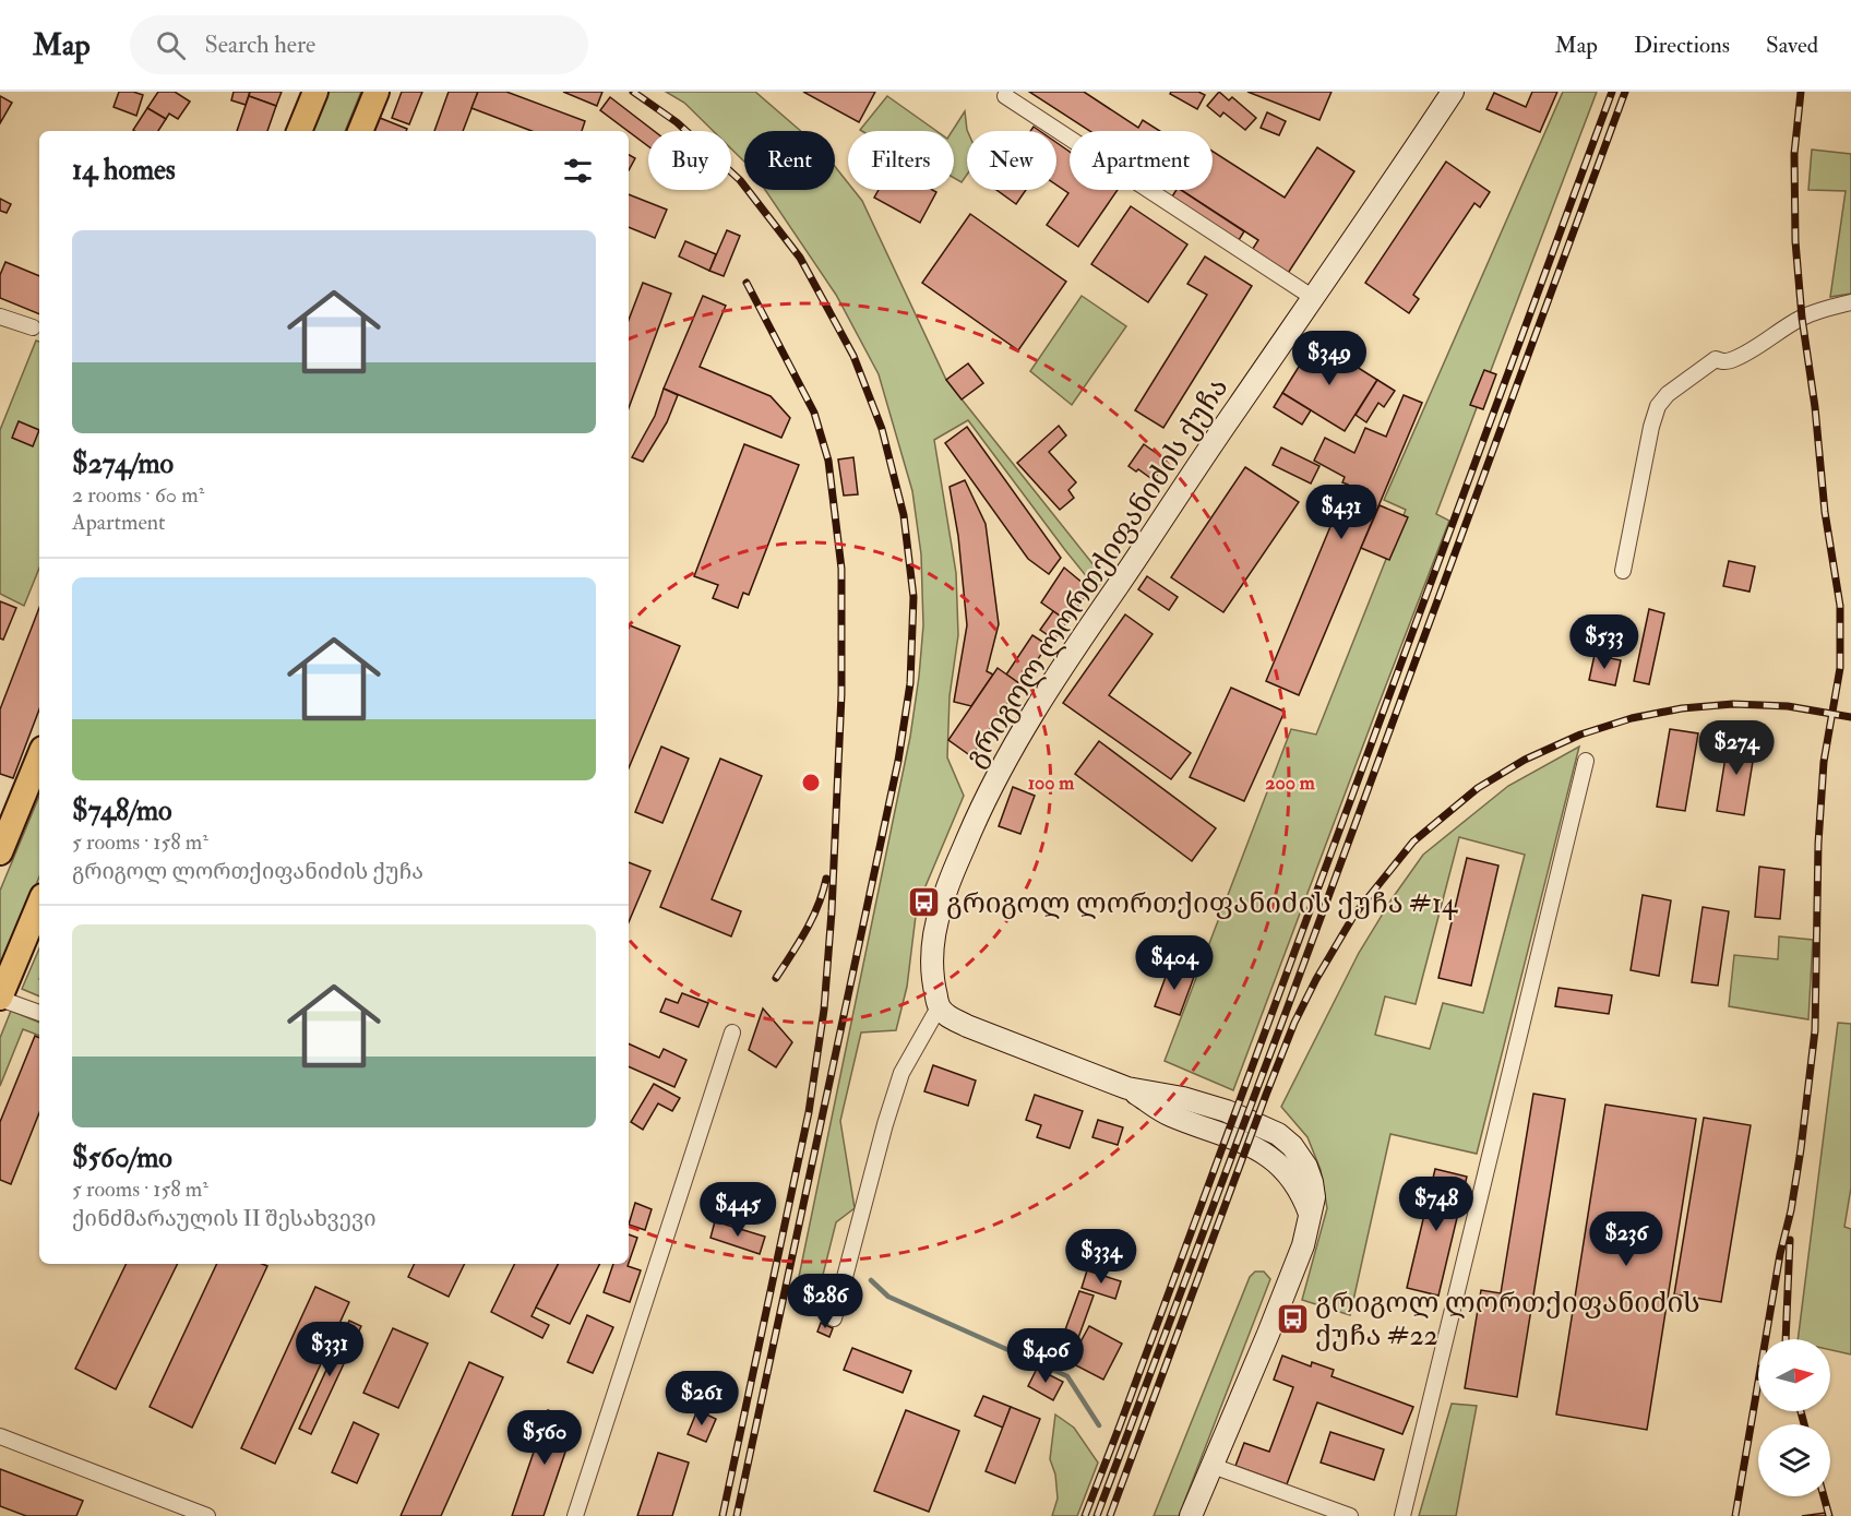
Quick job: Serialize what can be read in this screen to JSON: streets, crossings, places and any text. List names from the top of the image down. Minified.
{"streets":{"street":["გრიგოლ ლორთქიფანიძის ქუჩა"]},"places":{"bus stop":["გრიგოლ ლორთქიფანიძის ქუჩა #14","გრიგოლ ლორთქიფანიძის ქუჩა #22"]},"north":"right","page":{"header":"Map","search":"Search here","nav":["Map","Directions","Saved"],"chip":["Buy","Rent","Filters","New","Apartment"],"heading":"14 homes","list":[{"name":"$274/mo","note":"2 rooms · 60 m² · Apartment"},{"name":"$748/mo","note":"5 rooms · 158 m² · გრიგოლ ლორთქიფანიძის ქუჩა"},{"name":"$560/mo","note":"5 rooms · 158 m² · ქინძმარაულის II შესახვევი"}],"price":["$349","$431","$533","$274","$404","$748","$445","$236","$334","$286","$331","$406","$261","$560"]},"rings":["100 m","200 m"]}
